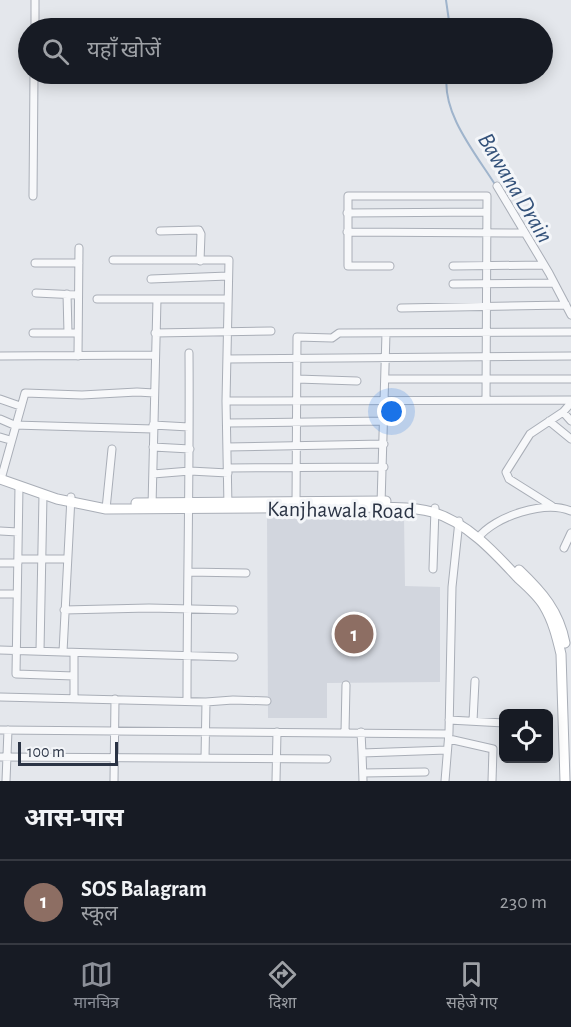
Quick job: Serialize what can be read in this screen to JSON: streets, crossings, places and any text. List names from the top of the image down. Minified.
{"water":["Bawana Drain"],"scale_bar":"100 m","page":{"search":"यहाँ खोजें","pins":"1","scale":"100 m","heading":"आस-पास","list":[{"mark":"1","name":"SOS Balagram","note":"स्कूल","value":"230 m"}],"nav":["मानचित्र","दिशा","सहेजे गए"]}}
